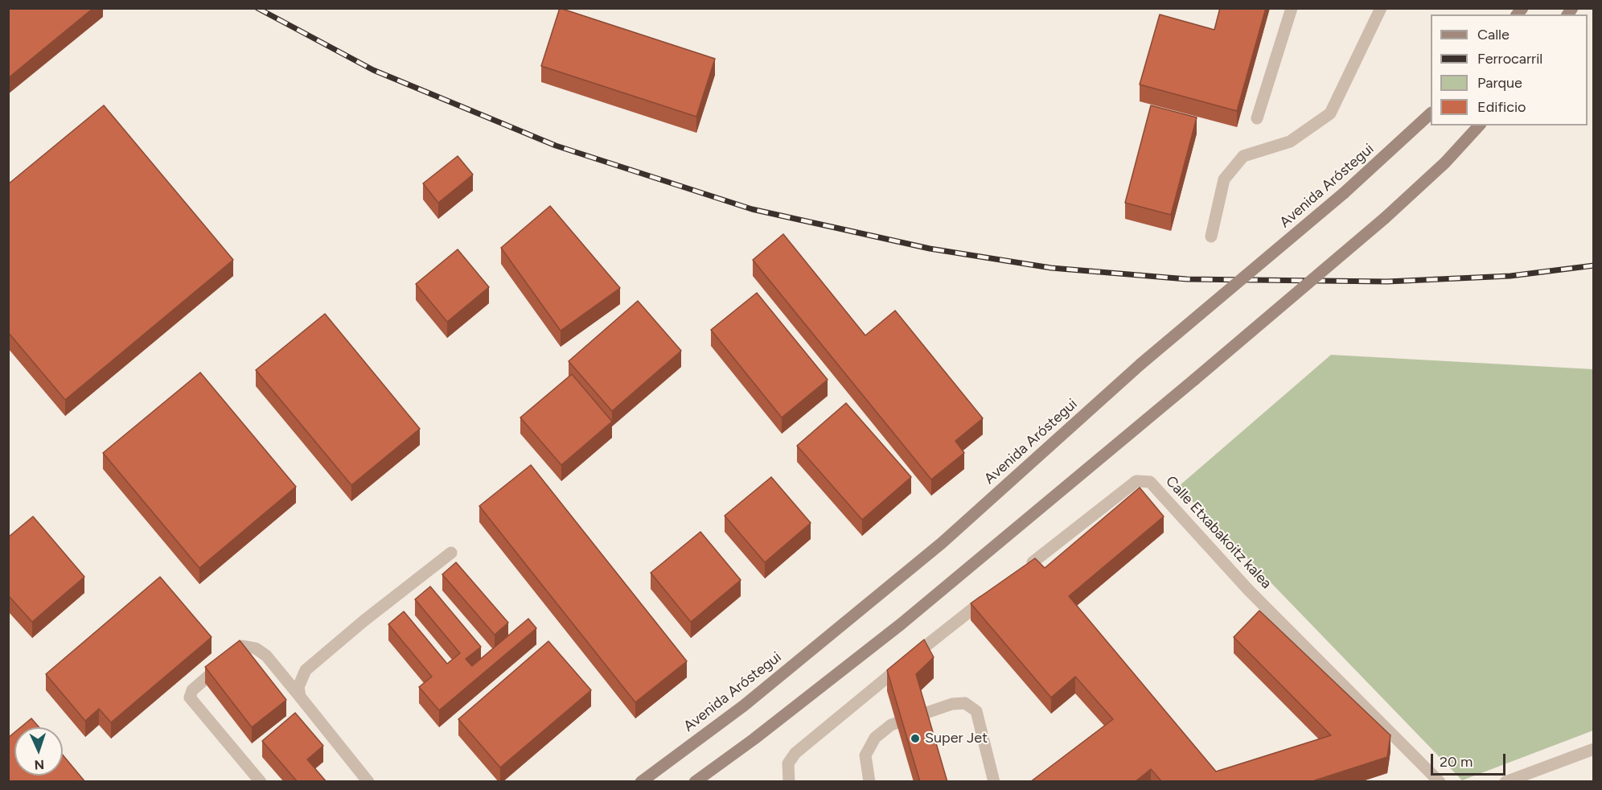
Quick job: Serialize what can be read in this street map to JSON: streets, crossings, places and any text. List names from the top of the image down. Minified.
{"streets":{"main road":["Avenida Aróstegui"],"street":["Calle Etxabakoitz kalea"]},"places":["Super Jet"],"legend":["Calle","Ferrocarril","Parque","Edificio"],"scale_bar":"20 m","north":"bottom"}
